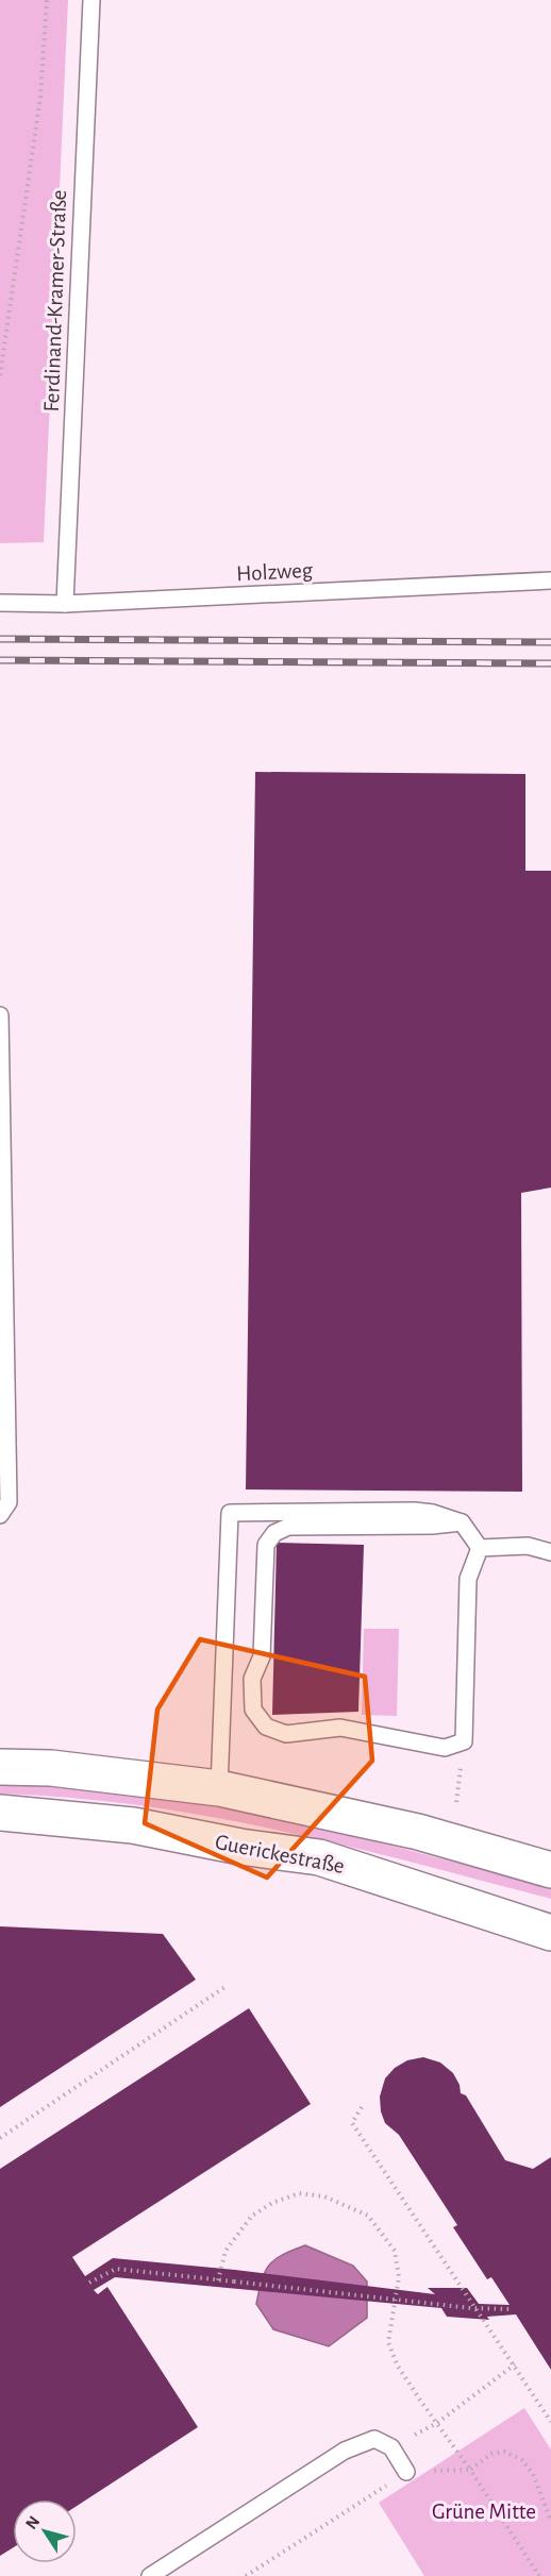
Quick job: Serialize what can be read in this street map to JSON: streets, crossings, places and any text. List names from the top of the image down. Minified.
{"streets":{"main road":["Guerickestraße"],"lane":["Ferdinand-Kramer-Straße","Holzweg"]},"crossings":[["Ferdinand-Kramer-Straße","Holzweg"]],"parks":["Grüne Mitte"],"north":"top left"}
